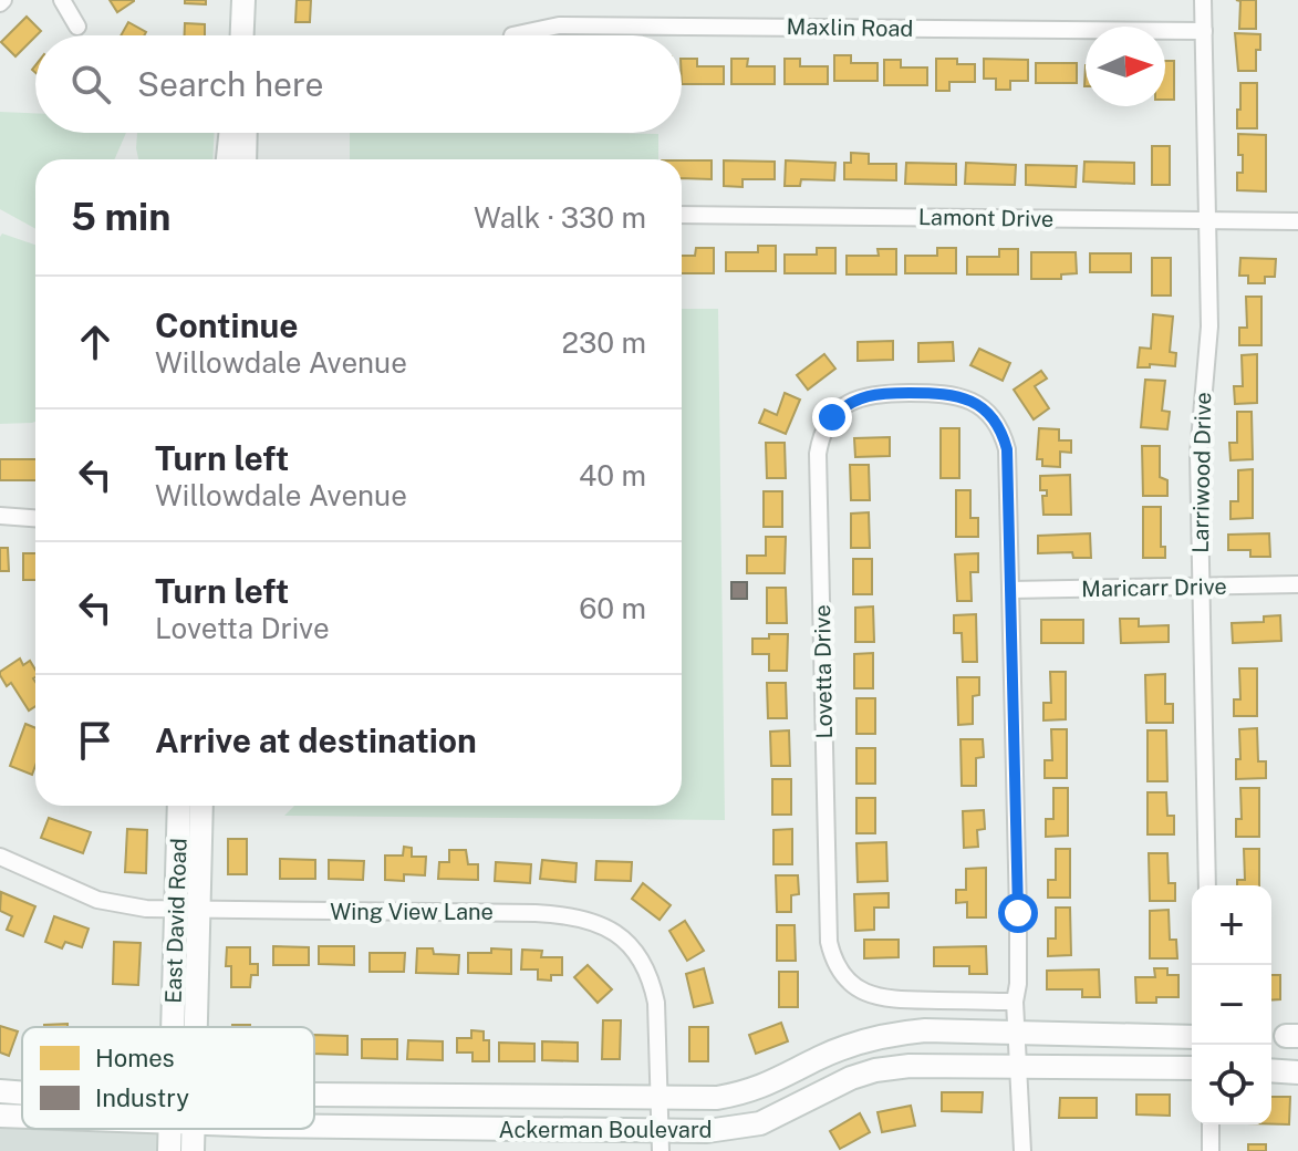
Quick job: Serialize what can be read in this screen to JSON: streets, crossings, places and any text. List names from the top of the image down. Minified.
{"streets":{"street":["Maxlin Road","Lamont Drive","Larriwood Drive","Maricarr Drive","Lovetta Drive","Wing View Lane","East David Road","Ackerman Boulevard"]},"crossings":[["Maxlin Road","Larriwood Drive"],["Lamont Drive","Larriwood Drive"],["Larriwood Drive","Maricarr Drive"],["Maricarr Drive","Lovetta Drive"],["Lovetta Drive","Ackerman Boulevard"],["Wing View Lane","East David Road"],["Wing View Lane","Ackerman Boulevard"]],"legend":["Homes","Industry"],"north":"right","page":{"search":"Search here","heading":["5 min","Walk · 330 m"],"list":[["Continue","Willowdale Avenue","230 m"],["Turn left","Willowdale Avenue","40 m"],["Turn left","Lovetta Drive","60 m"],"Arrive at destination"],"map_buttons":["+","−"]}}
